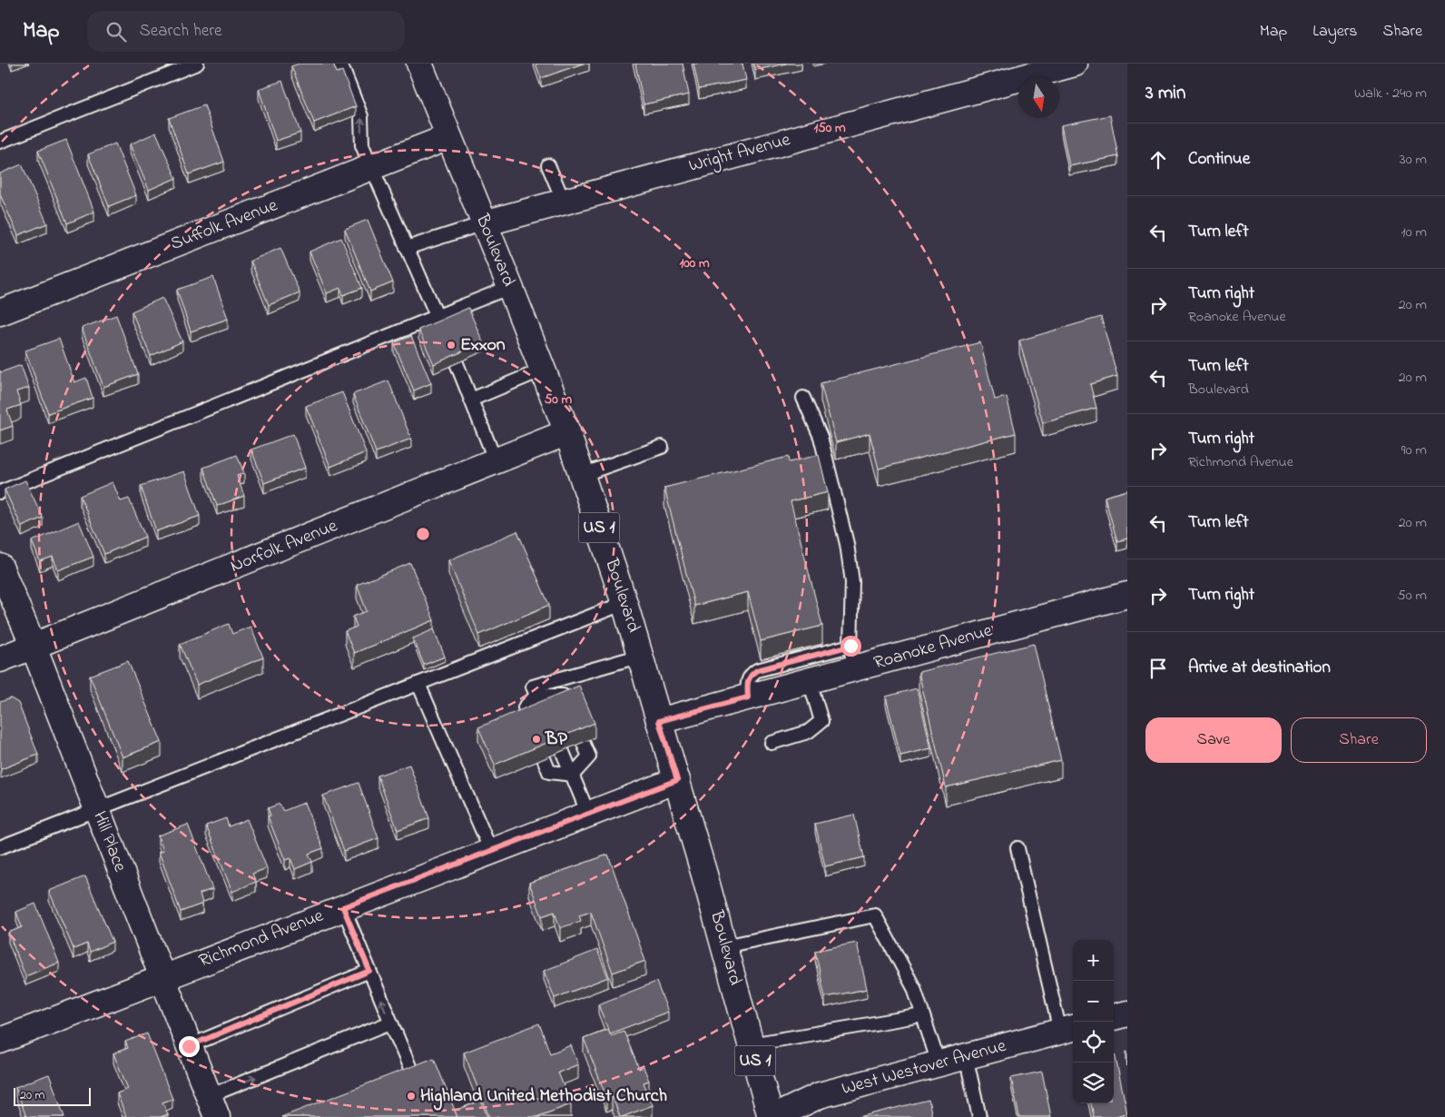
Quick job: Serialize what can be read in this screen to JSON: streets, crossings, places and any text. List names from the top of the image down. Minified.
{"streets":{"street":["Wright Avenue","Suffolk Avenue","Boulevard","US 1","Norfolk Avenue","Roanoke Avenue","Hill Place","Richmond Avenue","West Westover Avenue"]},"crossings":[["Wright Avenue","Boulevard"],["Suffolk Avenue","Boulevard"],["Boulevard","Norfolk Avenue"],["Boulevard","Roanoke Avenue"],["Boulevard","Richmond Avenue"],["Boulevard","West Westover Avenue"],["Norfolk Avenue","Hill Place"],["Hill Place","Richmond Avenue"]],"places":["Exxon","BP","Highland United Methodist Church"],"scale_bar":"20 m","north":"bottom","page":{"header":"Map","search":"Search here","nav":["Map","Layers","Share"],"heading":["3 min","Walk · 240 m"],"list":[["Continue","30 m"],["Turn left","10 m"],["Turn right","Roanoke Avenue","20 m"],["Turn left","Boulevard","20 m"],["Turn right","Richmond Avenue","90 m"],["Turn left","20 m"],["Turn right","50 m"],"Arrive at destination"],"buttons":["Save","Share"],"map_buttons":["+","−"],"scale":"20 m"},"rings":["150 m","100 m","50 m"]}
